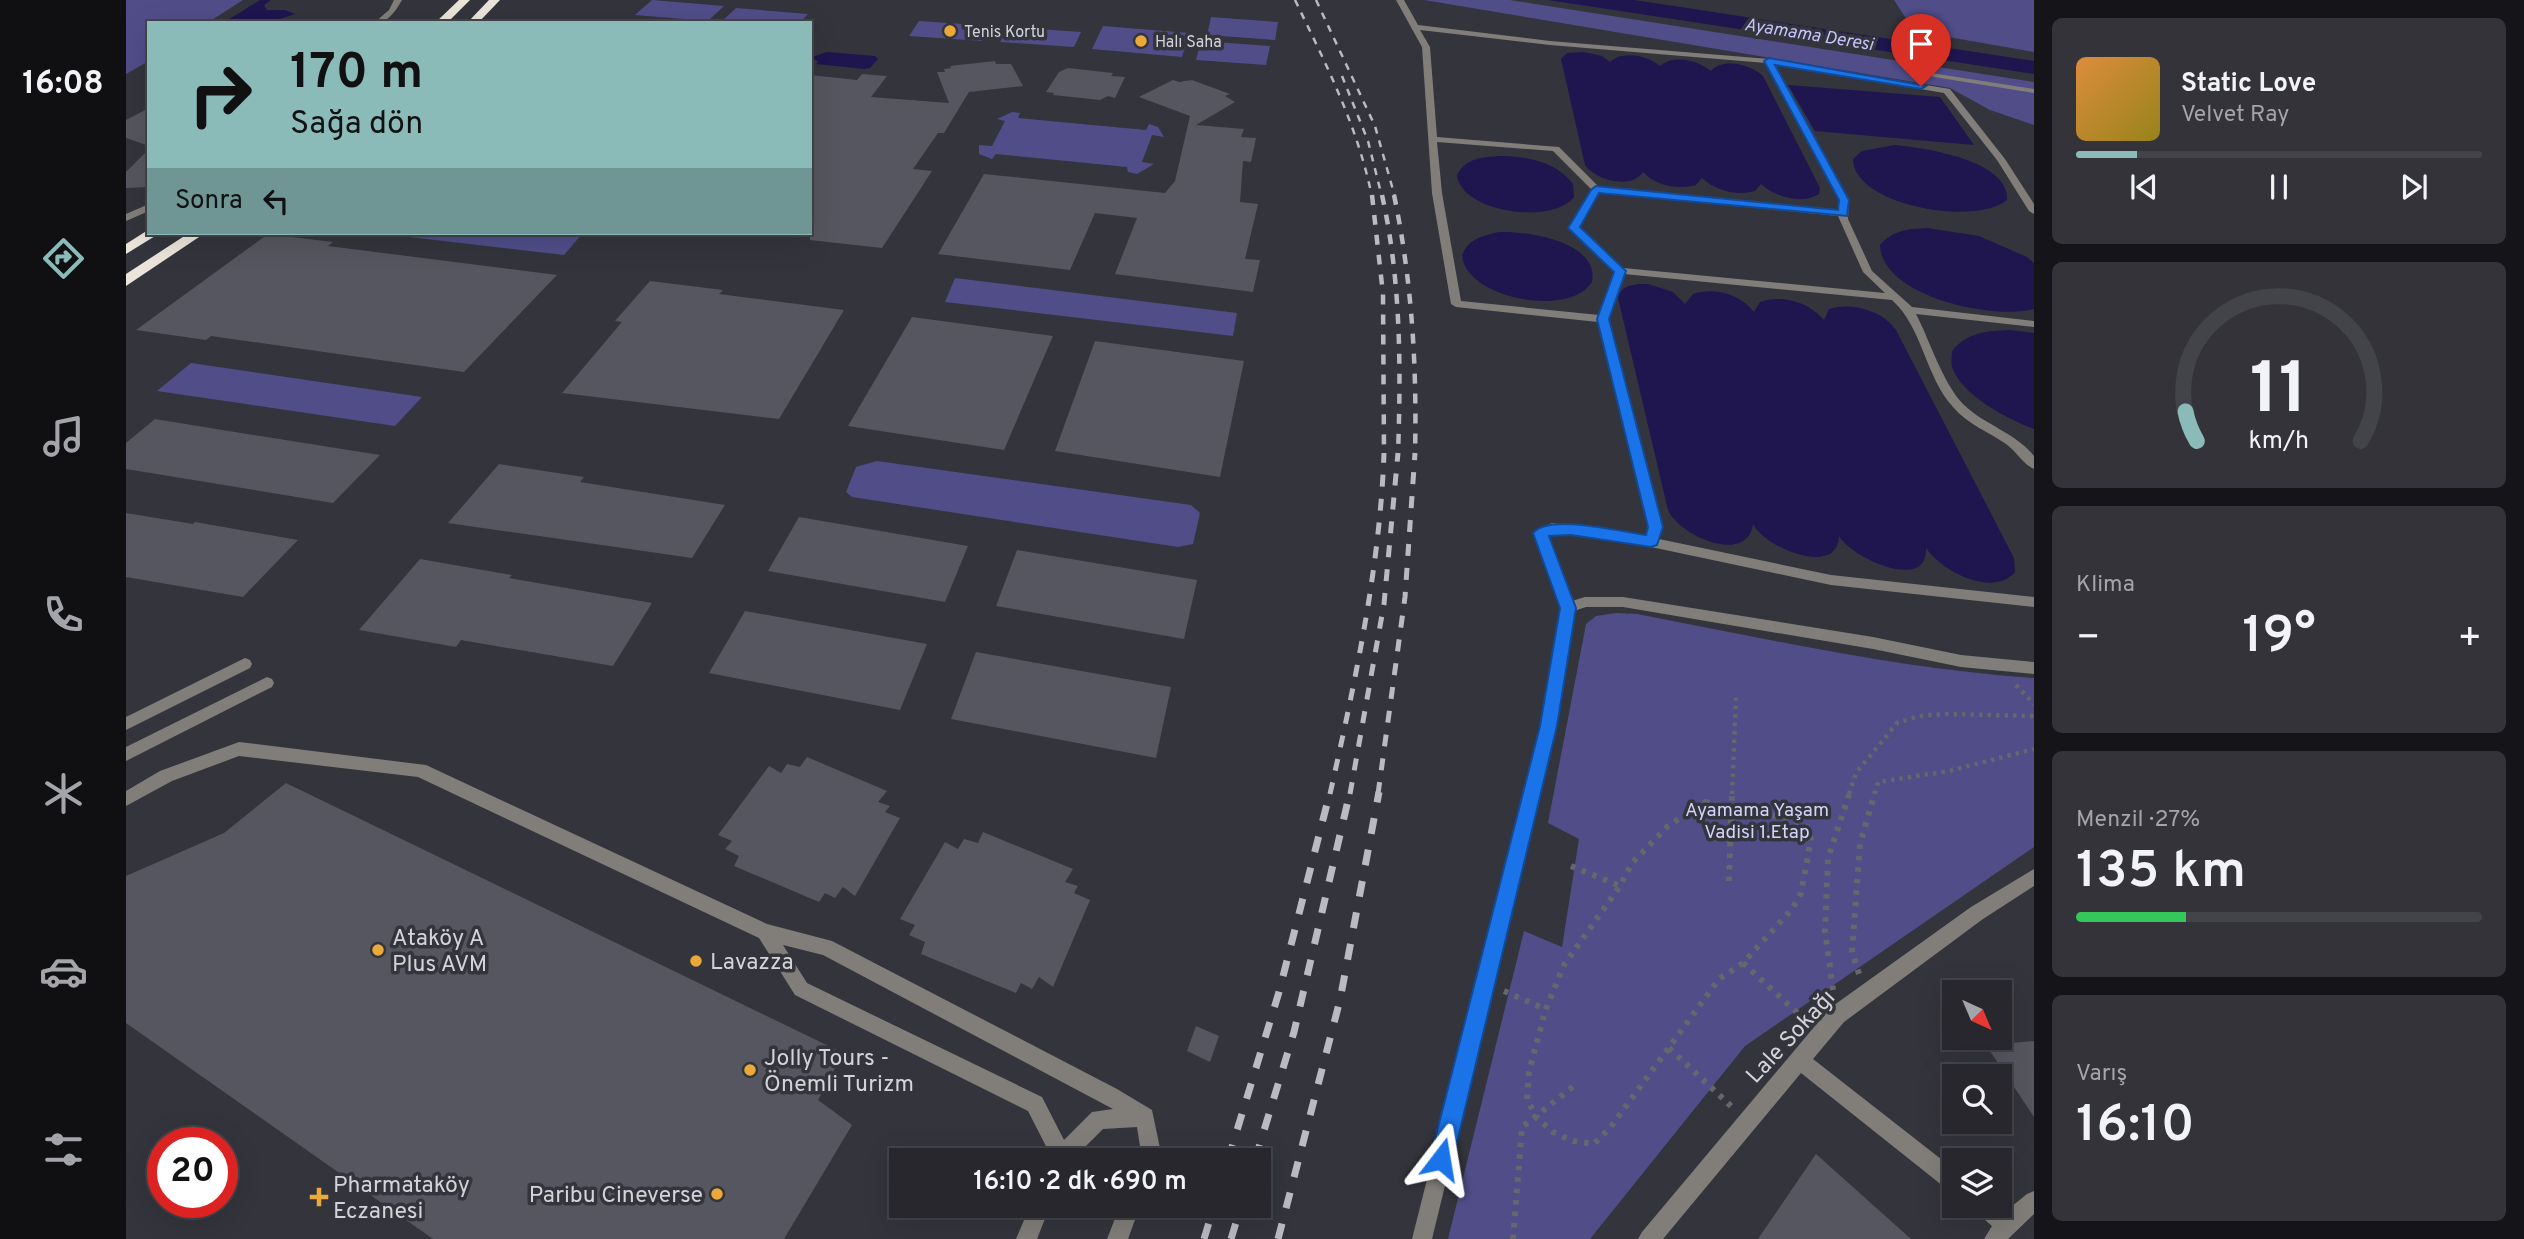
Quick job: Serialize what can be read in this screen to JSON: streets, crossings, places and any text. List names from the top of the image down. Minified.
{"streets":{"street":["Lale Sokağı"]},"water":["Ayamama Deresi"],"parks":["Ayamama Yaşam Vadisi 1.Etap"],"places":{"other":["Tenis Kortu","Halı Saha","Ataköy A Plus AVM","Lavazza","Jolly Tours - Önemli Turizm","Paribu Cineverse"],"health":["Pharmataköy Eczanesi"]},"north":"bottom right","page":{"tabs":"16:08","turn":["170 m","Sağa dön"],"song":["Static Love","Velvet Ray"],"then":"Sonra","tile":["Klima",["Menzil · 27%","135 km"],["Varış","16:10"]],"heat":["−","19°","+"],"limit":"20","trip":"16:10 · 2 dk · 690 m","gauge":["11","km/h"]}}
